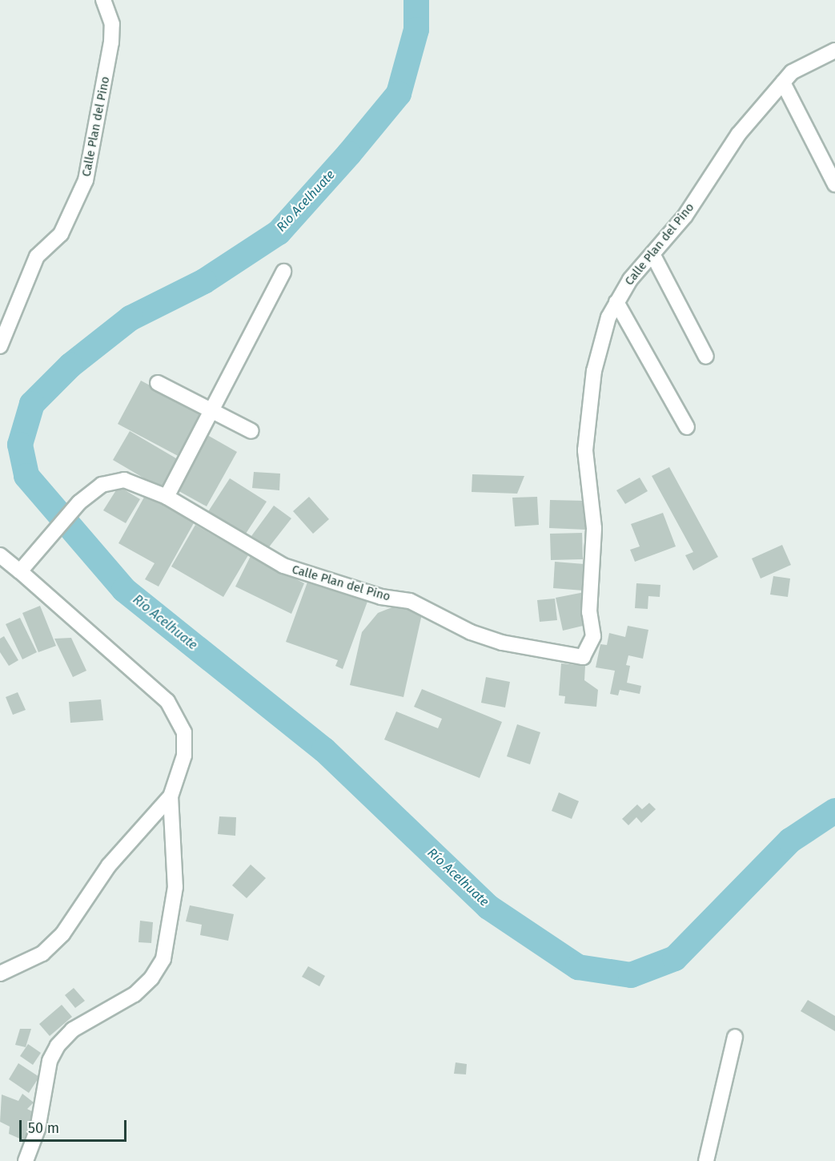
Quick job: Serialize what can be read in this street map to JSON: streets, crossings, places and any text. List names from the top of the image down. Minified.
{"streets":{"street":["Calle Plan del Pino"]},"water":["Río Acelhuate"],"scale_bar":"50 m"}
